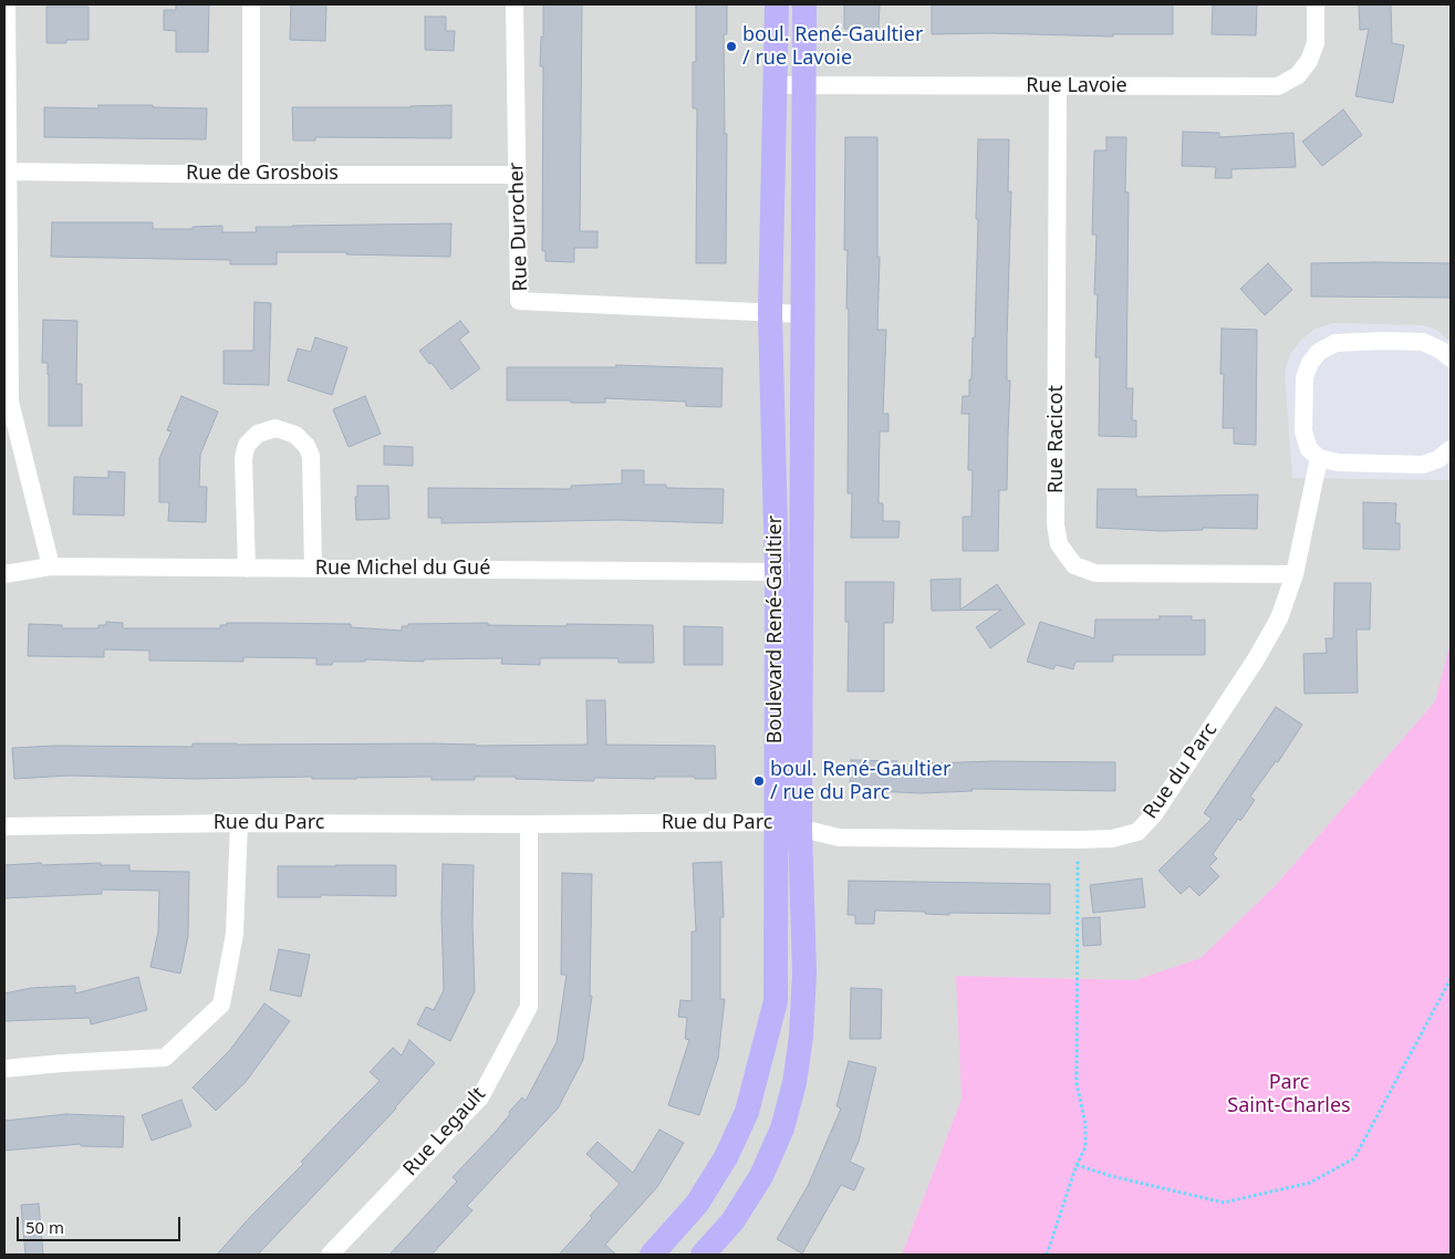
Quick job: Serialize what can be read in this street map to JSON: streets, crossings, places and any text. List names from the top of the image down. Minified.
{"streets":{"street":["Rue Lavoie","Rue de Grosbois","Rue Durocher","Rue Racicot","Rue Michel du Gué","Boulevard René-Gaultier","Rue du Parc","Rue Legault"]},"crossings":[["Rue Lavoie","Rue Racicot"],["Rue Lavoie","Boulevard René-Gaultier"],["Rue de Grosbois","Rue Durocher"],["Rue Durocher","Boulevard René-Gaultier"],["Rue Racicot","Rue du Parc"],["Rue Michel du Gué","Boulevard René-Gaultier"],["Boulevard René-Gaultier","Rue du Parc"],["Rue du Parc","Rue Legault"]],"parks":["Parc Saint-Charles"],"places":["boul. René-Gaultier / rue Lavoie","boul. René-Gaultier / rue du Parc"],"scale_bar":"50 m"}
